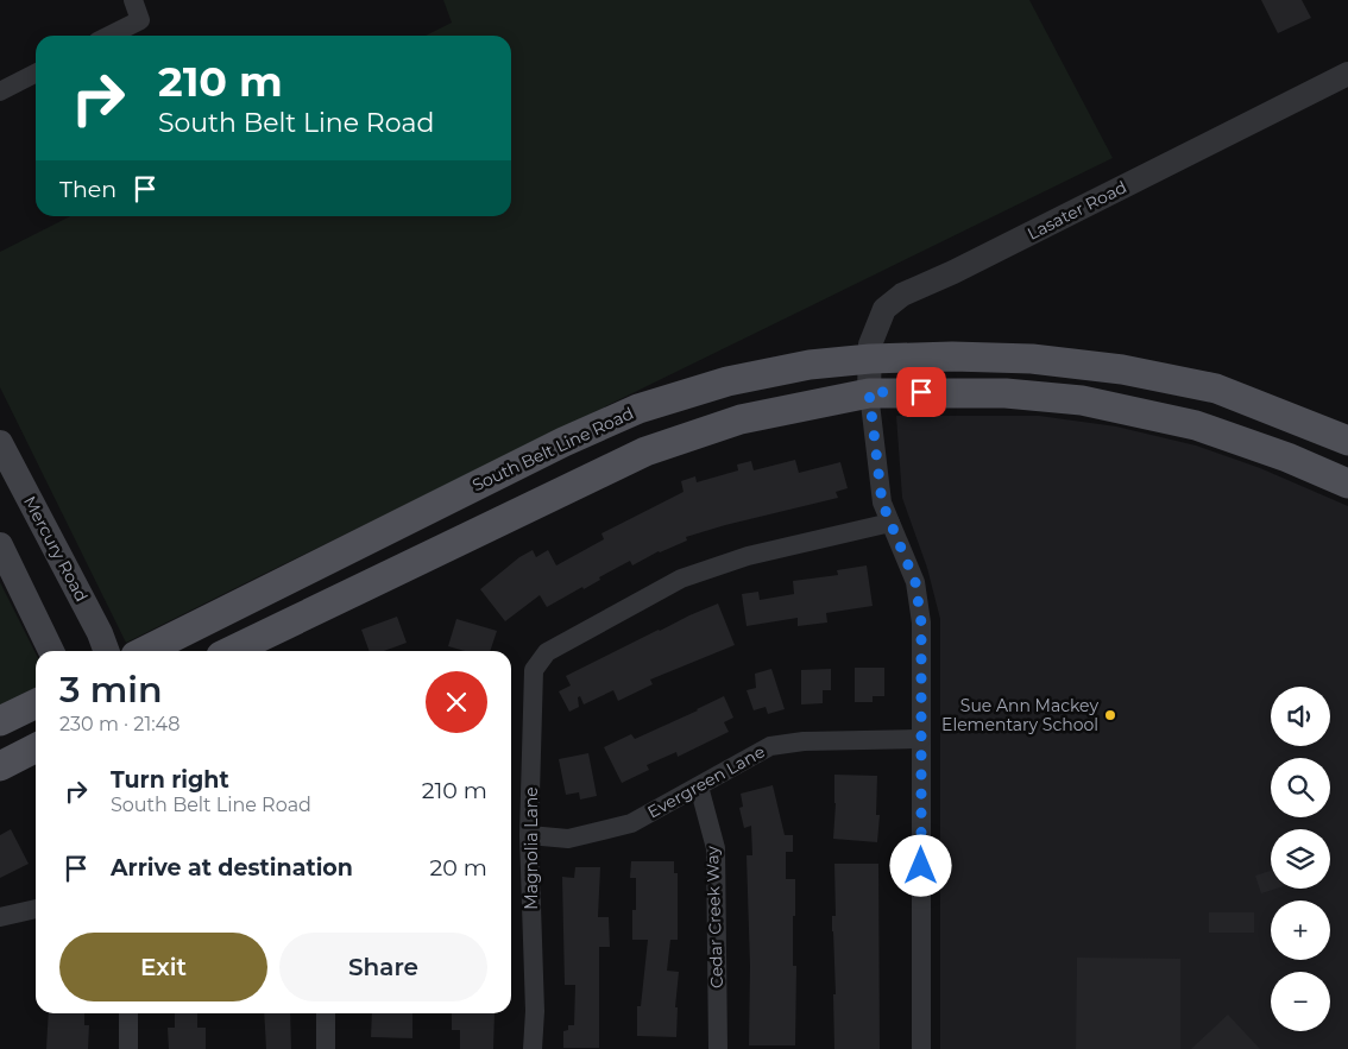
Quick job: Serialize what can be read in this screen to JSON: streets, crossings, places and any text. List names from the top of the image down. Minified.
{"streets":{"main road":["South Belt Line Road","Mercury Road"],"street":["Lasater Road","Evergreen Lane","Magnolia Lane","Cedar Creek Way"]},"crossings":[["Lasater Road","South Belt Line Road"],["Evergreen Lane","Magnolia Lane"],["Evergreen Lane","Cedar Creek Way"]],"places":["Sue Ann Mackey Elementary School"],"page":{"turn":["210 m","South Belt Line Road"],"then":"Then","heading":["3 min","230 m · 21:48"],"map_buttons":["+","−"],"list":[{"name":"Turn right","note":"South Belt Line Road","value":"210 m"},{"name":"Arrive at destination","value":"20 m"}],"buttons":["Exit","Share"]}}
